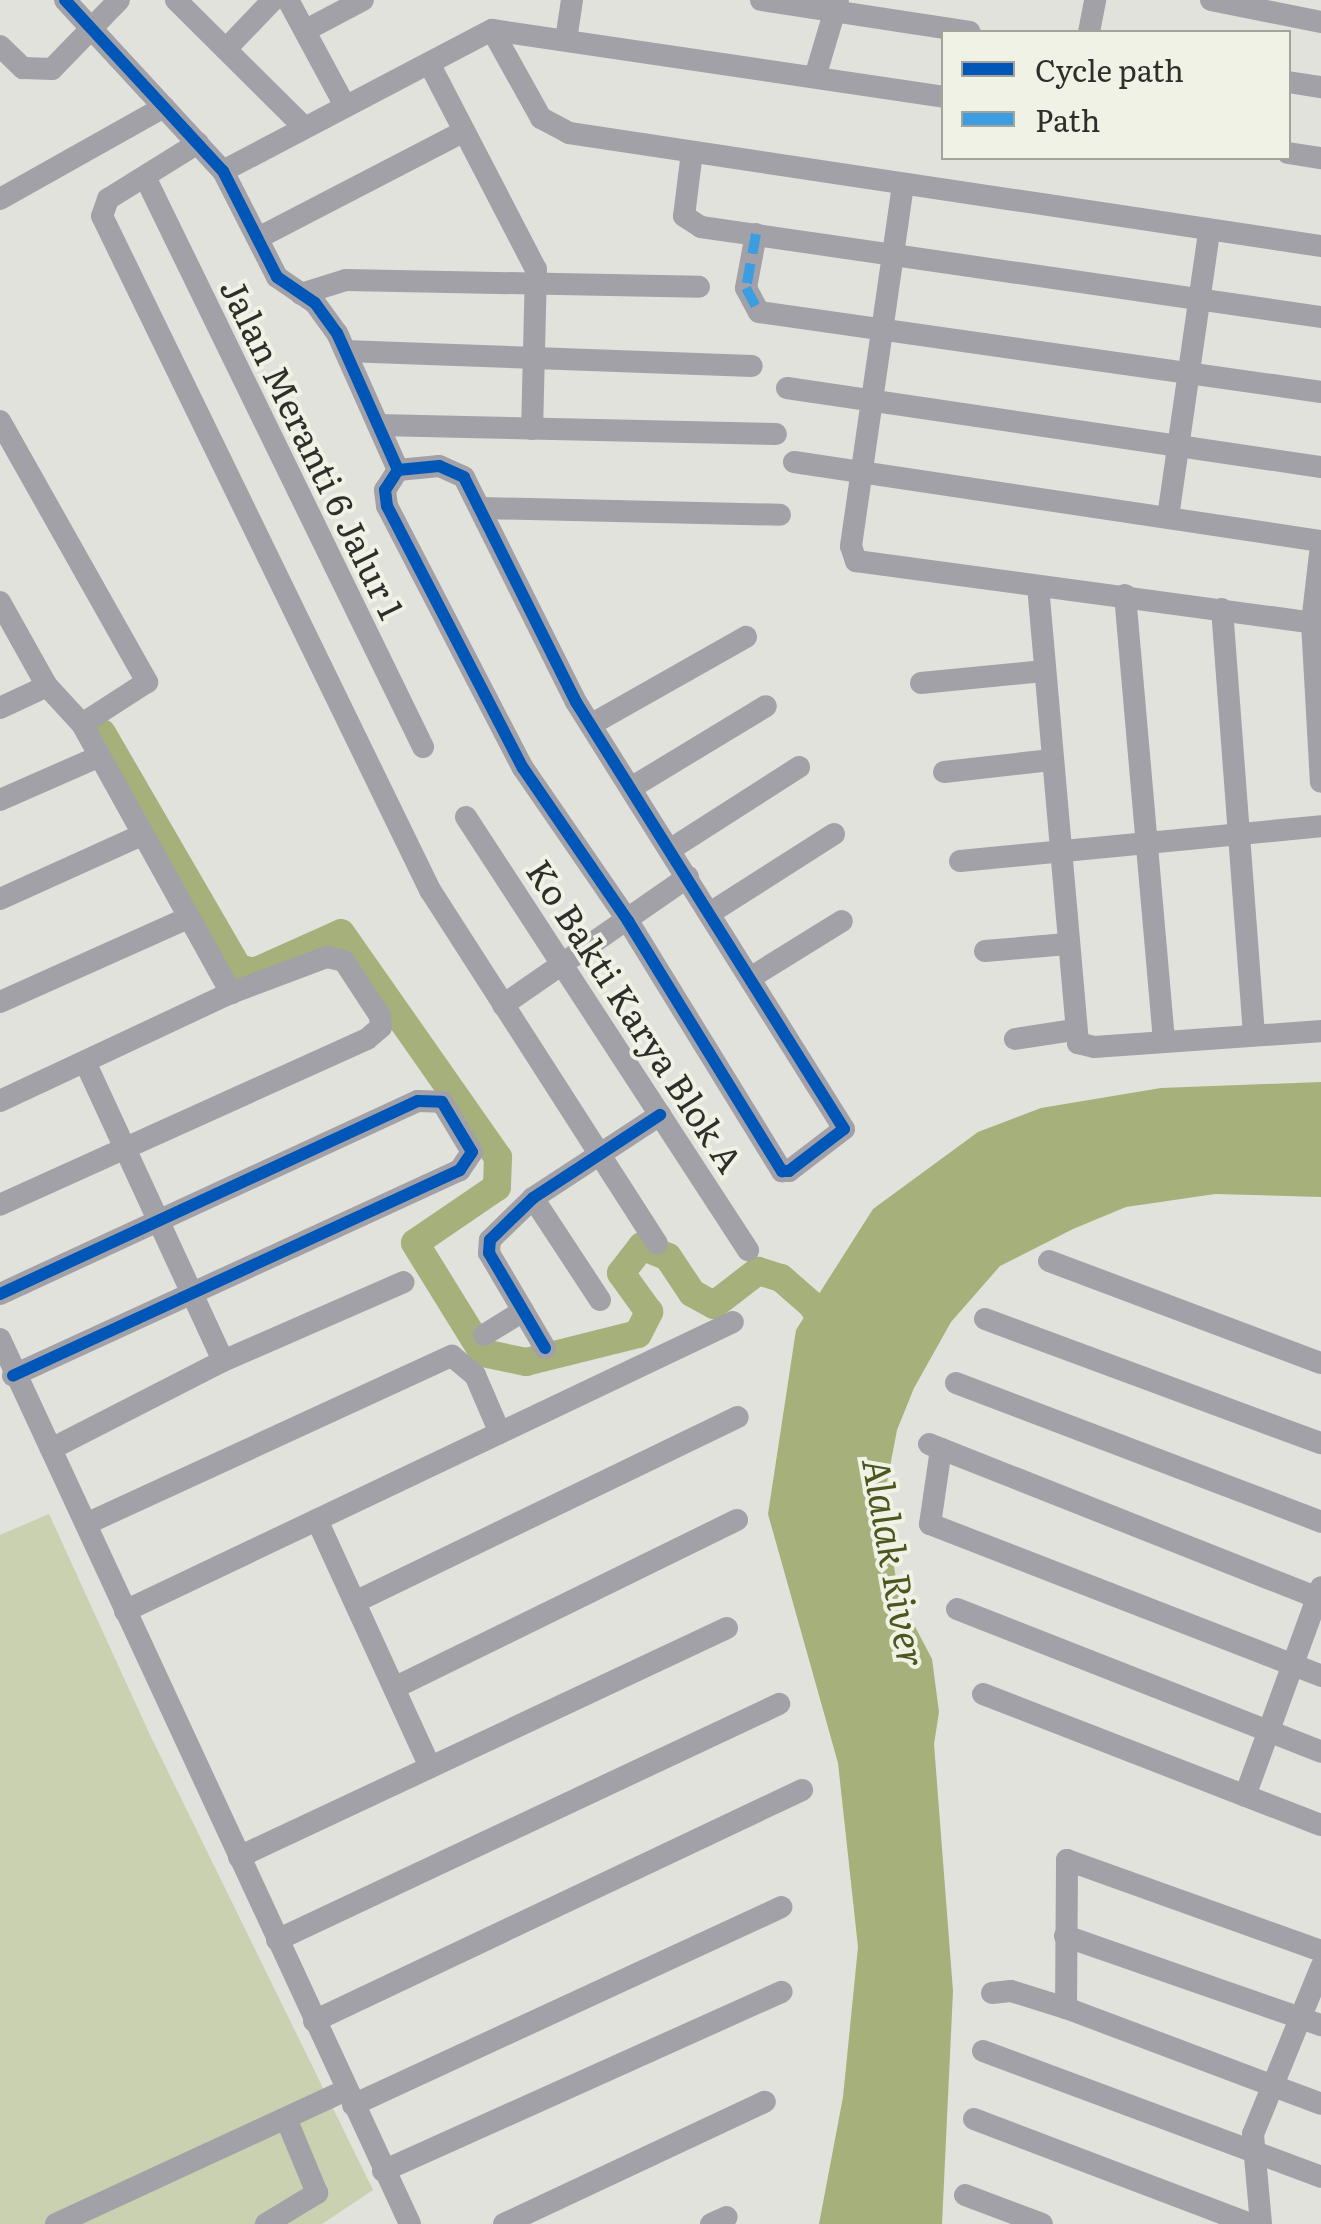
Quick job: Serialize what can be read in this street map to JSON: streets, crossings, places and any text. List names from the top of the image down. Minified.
{"streets":{"street":["Jalan Meranti 6 Jalur 1","Ko Bakti Karya Blok A"]},"water":["Alalak River"],"legend":["Cycle path","Path"]}
